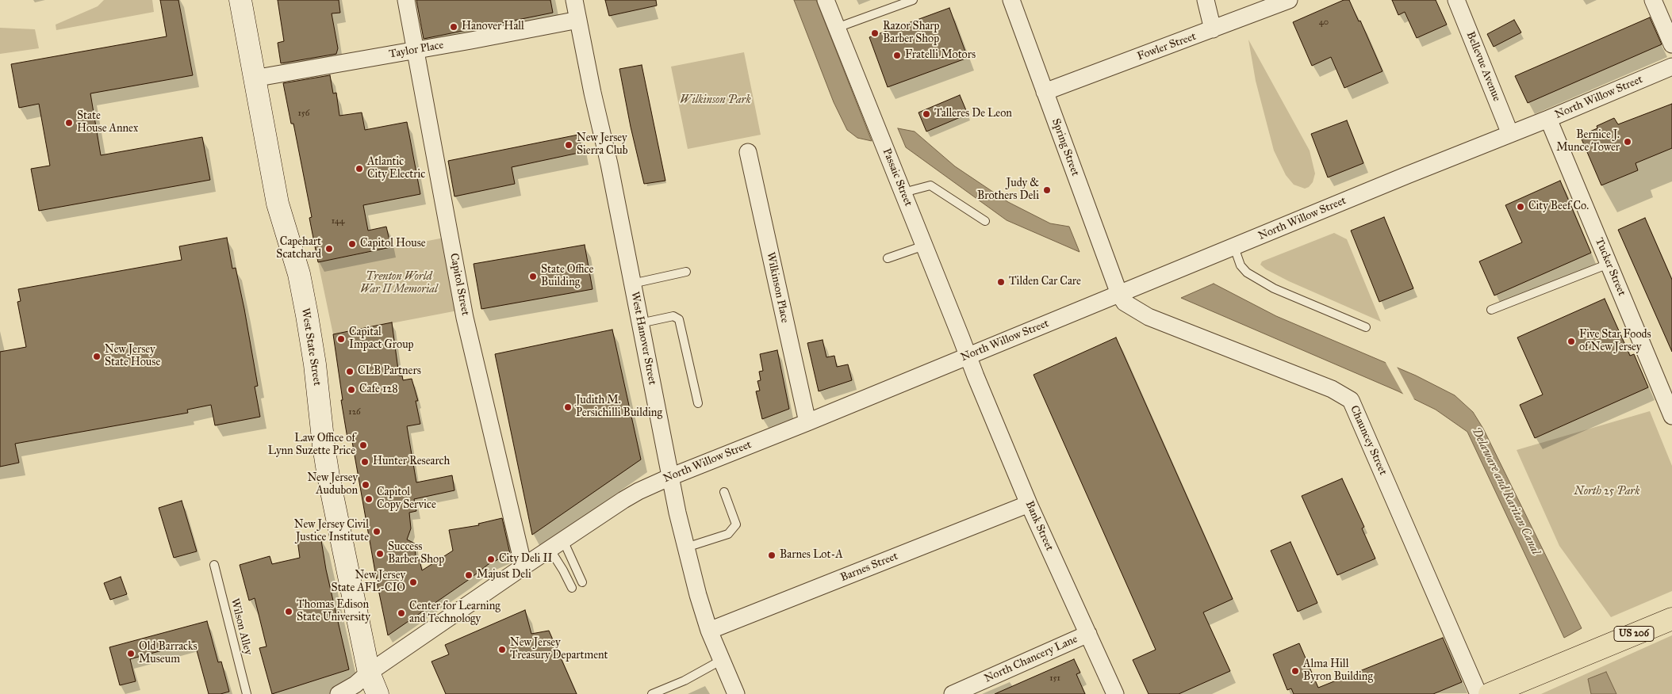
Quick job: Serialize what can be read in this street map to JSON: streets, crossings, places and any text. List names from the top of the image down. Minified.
{"streets":{"main road":["US 206"],"street":["Fowler Street","Taylor Place","Bellevue Avenue","North Willow Street","Spring Street","Passaic Street","Tucker Street","Capitol Street","Wilkinson Place","West Hanover Street","West State Street","Chauncey Street","Bank Street","Barnes Street","North Chancery Lane"],"lane":["Wilson Alley"]},"crossings":[["Fowler Street","Spring Street"],["Taylor Place","Capitol Street"],["Taylor Place","West Hanover Street"],["Taylor Place","West State Street"],["Bellevue Avenue","North Willow Street"],["North Willow Street","Spring Street"],["North Willow Street","Passaic Street"],["North Willow Street","Tucker Street"],["North Willow Street","Capitol Street"],["North Willow Street","Wilkinson Place"],["North Willow Street","West Hanover Street"],["North Willow Street","West State Street"],["North Willow Street","Chauncey Street"],["North Willow Street","Bank Street"],["Spring Street","Chauncey Street"],["Passaic Street","Bank Street"],["West Hanover Street","Barnes Street"],["Bank Street","Barnes Street"],["Bank Street","North Chancery Lane"]],"water":["Delaware and Raritan Canal"],"parks":["Wilkinson Park","Trenton World War II Memorial","North 25 Park"],"places":["Hanover Hall","Razor Sharp Barber Shop","Fratelli Motors","Talleres De Leon","State House Annex","Bernice J. Munce Tower","New Jersey Sierra Club","Atlantic City Electric","Judy & Brothers Deli","City Beef Co.","Capitol House","Capehart Scatchard","State Office Building","Tilden Car Care","Capital Impact Group","Five Star Foods of New Jersey","New Jersey State House","CLB Partners","Cafe 128","Judith M. Persichilli Building","Law Office of Lynn Suzette Price","Hunter Research","New Jersey Audubon","Capitol Copy Service","New Jersey Civil Justice Institute","Success Barber Shop","Barnes Lot-A","City Deli II","Majust Deli","New Jersey State AFL-CIO","Thomas Edison State University","Center for Learning and Technology","New Jersey Treasury Department","Old Barracks Museum","Alma Hill Byron Building"],"house_numbers":["40","156","144","126","151"]}
